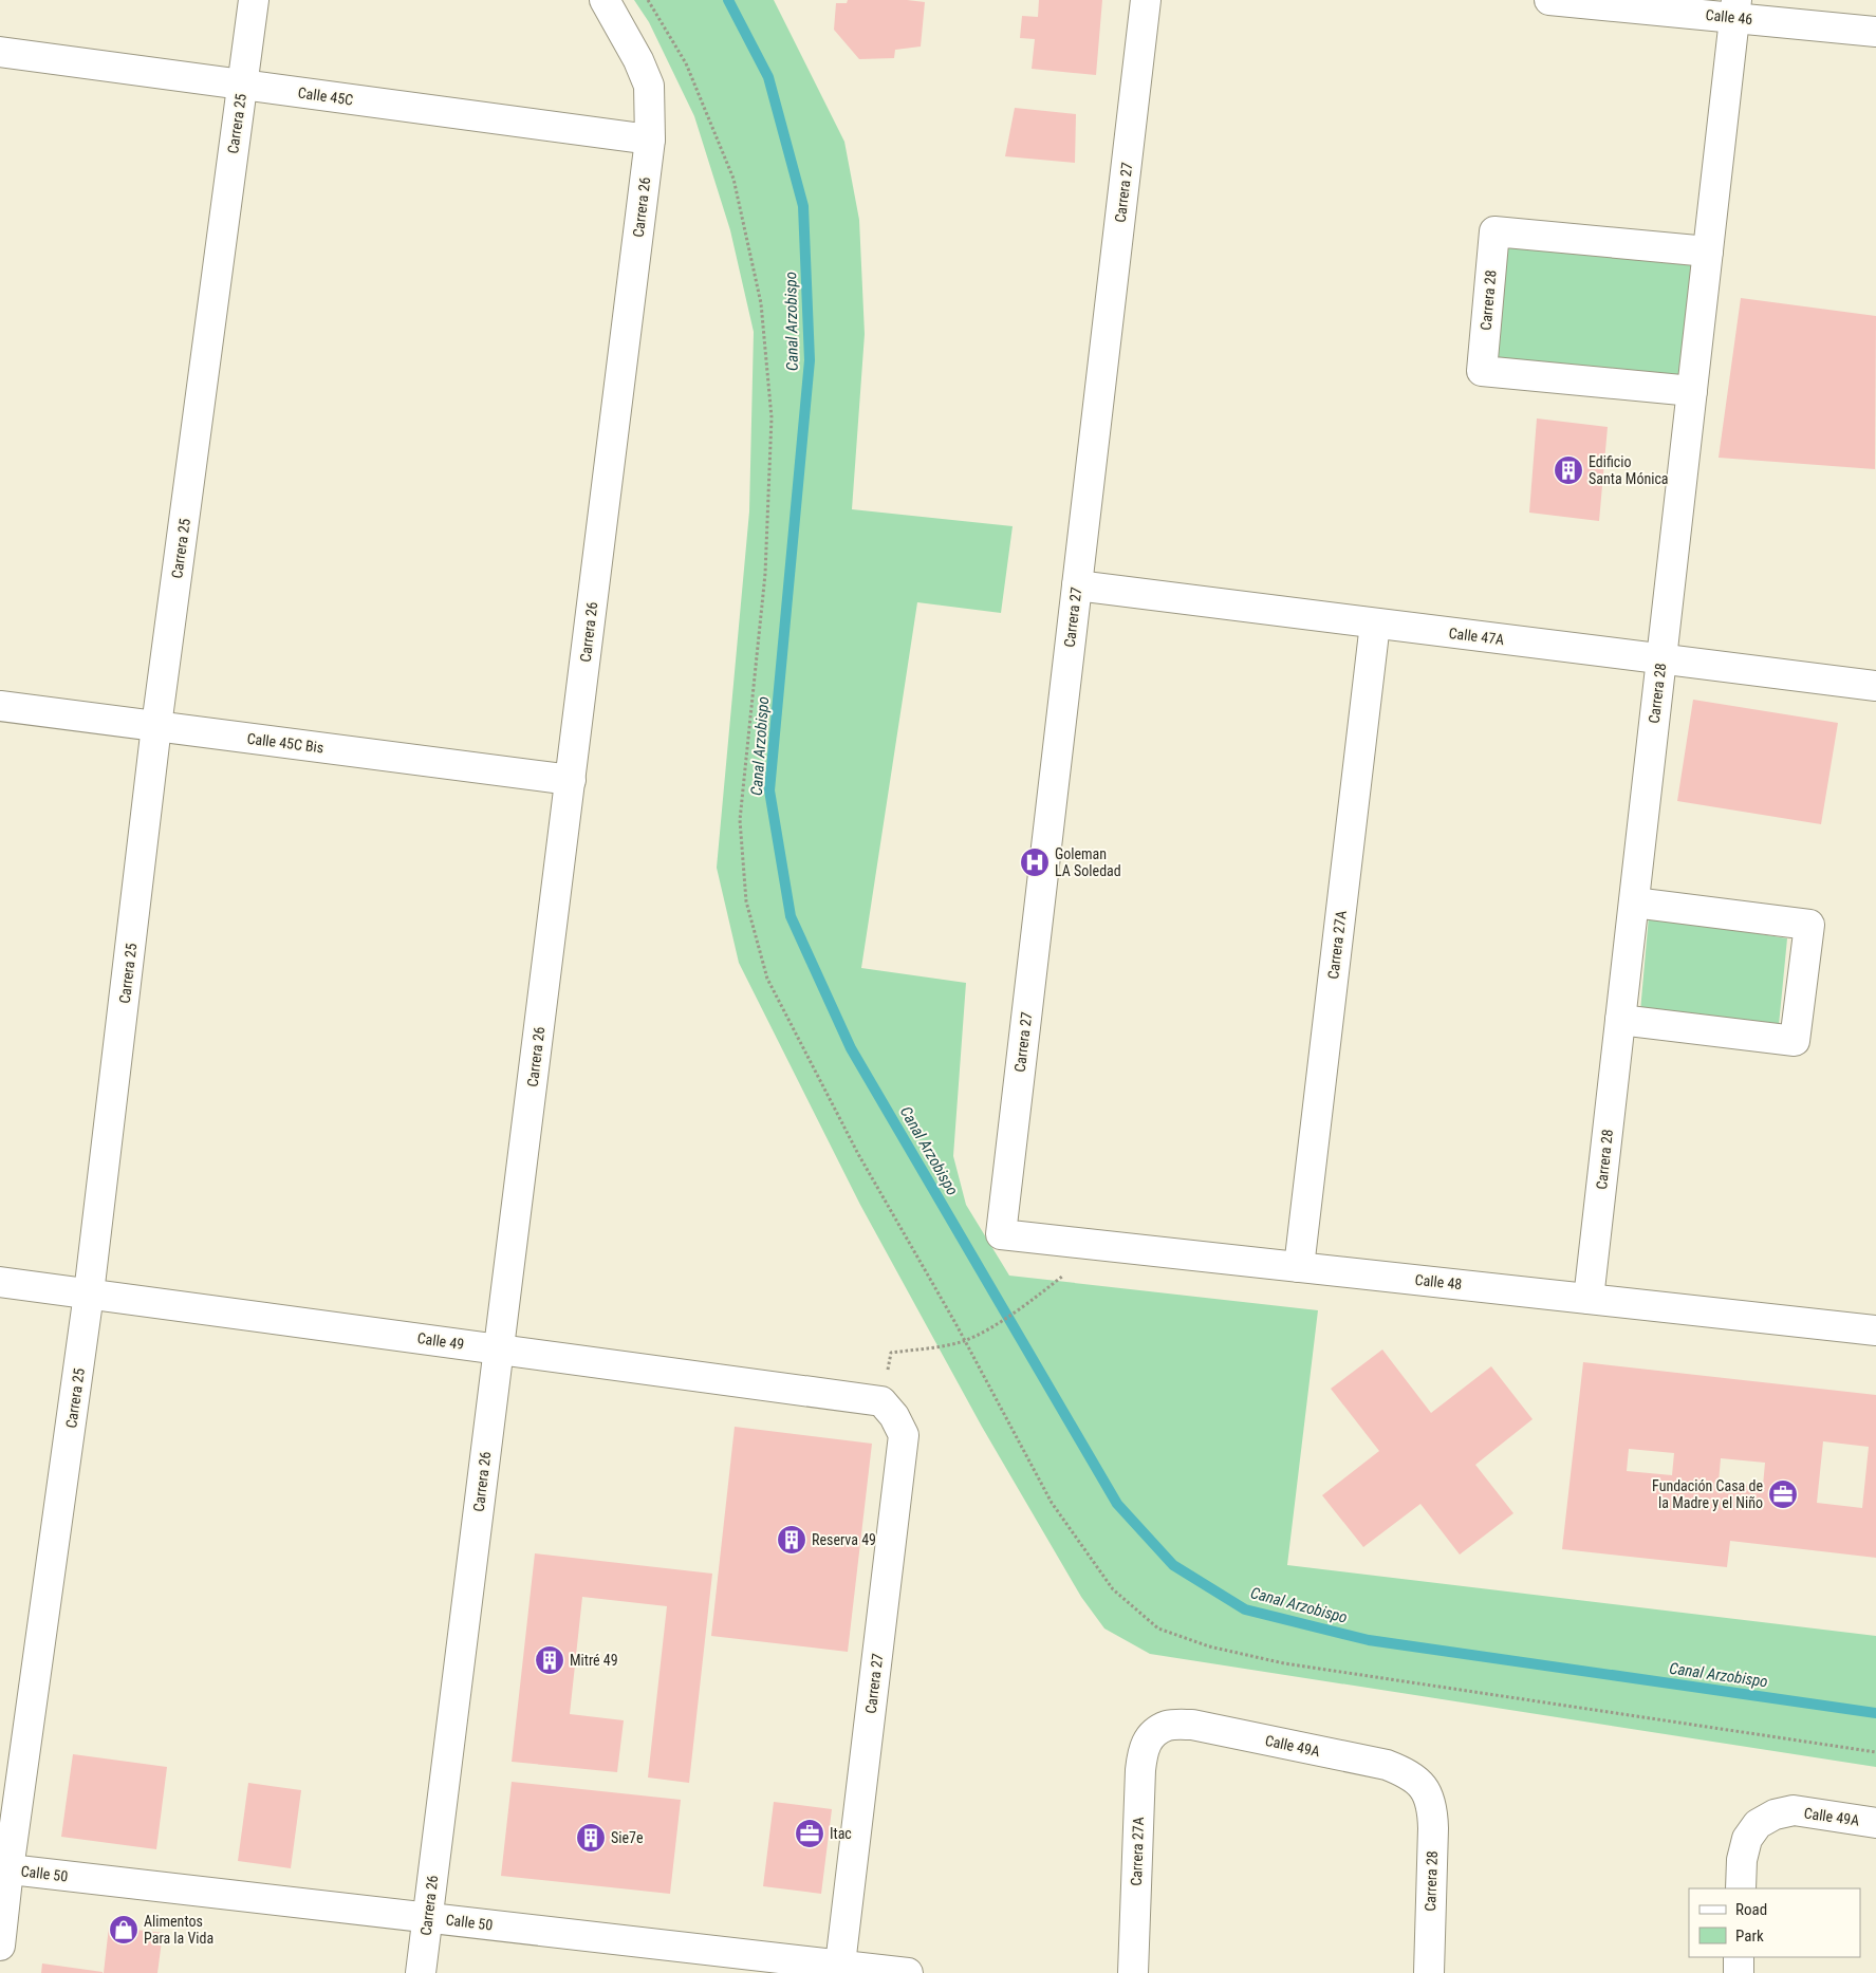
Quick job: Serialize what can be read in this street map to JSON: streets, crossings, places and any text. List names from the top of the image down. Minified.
{"streets":{"street":["Calle 46","Calle 45C","Carrera 25","Carrera 27","Carrera 26","Carrera 28","Calle 47A","Calle 45C Bis","Carrera 27A","Calle 48","Calle 49","Calle 49A","Calle 50"]},"crossings":[["Calle 46","Carrera 28"],["Calle 45C","Carrera 25"],["Calle 45C","Carrera 26"],["Carrera 25","Calle 45C Bis"],["Carrera 25","Calle 49"],["Carrera 25","Calle 50"],["Carrera 27","Calle 47A"],["Carrera 27","Calle 48"],["Carrera 27","Calle 49"],["Carrera 27","Calle 50"],["Carrera 26","Calle 45C Bis"],["Carrera 26","Calle 49"],["Carrera 26","Calle 50"],["Carrera 28","Calle 47A"],["Carrera 28","Calle 48"],["Carrera 28","Calle 49A"],["Calle 47A","Carrera 27A"],["Carrera 27A","Calle 48"],["Carrera 27A","Calle 49A"]],"water":["Canal Arzobispo"],"places":{"building":["Edificio Santa Mónica","Reserva 49","Mitré 49","Sie7e"],"hospital":["Goleman LA Soledad"],"office":["Fundación Casa de la Madre y el Niño","Itac"],"shop":["Alimentos Para la Vida"]},"legend":["Road","Park"]}
